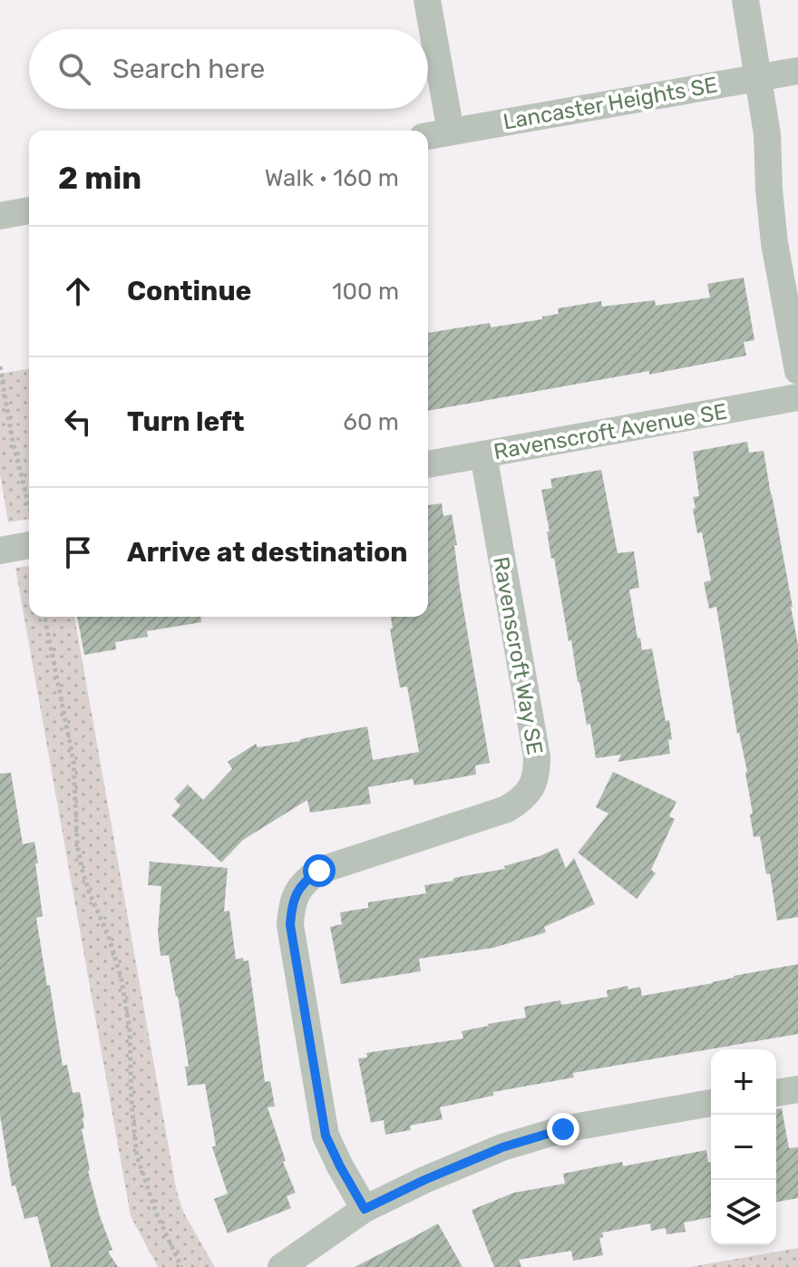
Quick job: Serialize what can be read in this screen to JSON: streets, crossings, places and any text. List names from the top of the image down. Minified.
{"streets":{"street":["Lancaster Heights SE","Ravenscroft Avenue SE","Ravenscroft Way SE"]},"crossings":[["Ravenscroft Avenue SE","Ravenscroft Way SE"]],"page":{"search":"Search here","heading":["2 min","Walk · 160 m"],"list":[["Continue","100 m"],["Turn left","60 m"],"Arrive at destination"],"map_buttons":["+","−"]}}
